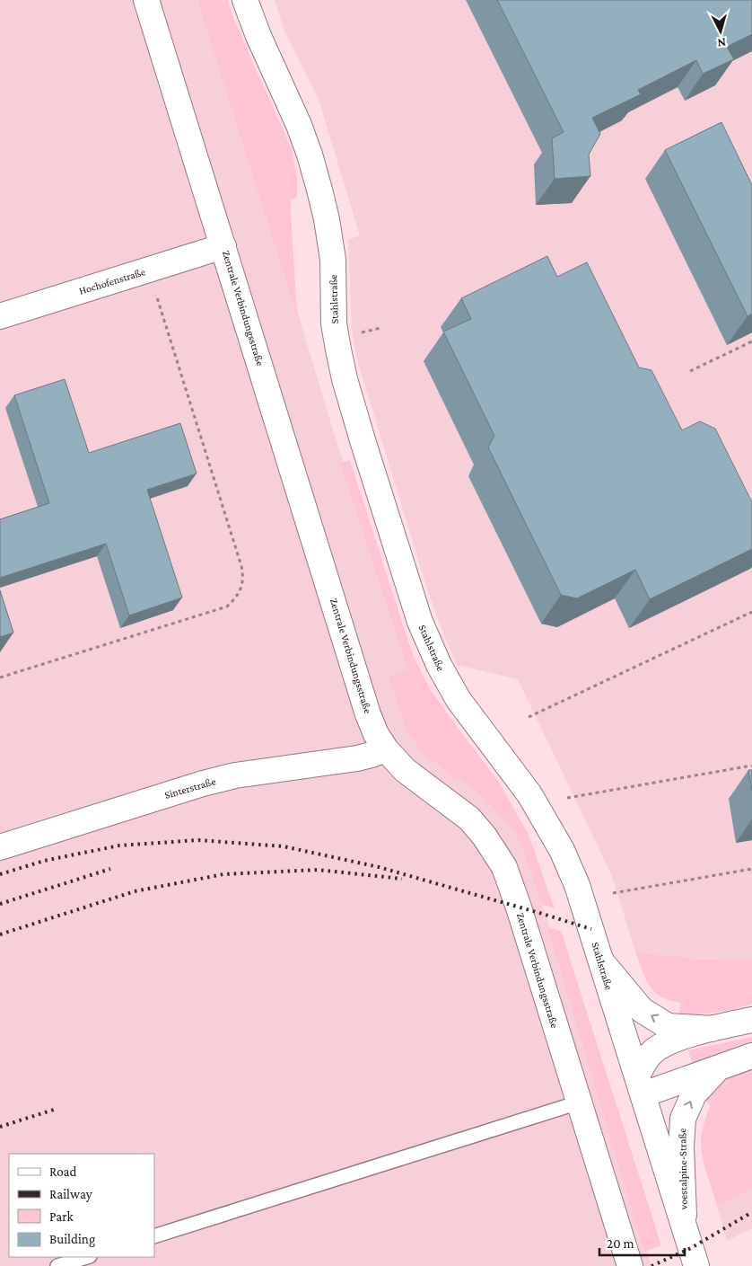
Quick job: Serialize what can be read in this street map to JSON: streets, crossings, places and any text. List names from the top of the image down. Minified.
{"streets":{"street":["Hochofenstraße","Stahlstraße","Zentrale Verbindungsstraße","Sinterstraße","voestalpine-Straße"]},"crossings":[["Hochofenstraße","Zentrale Verbindungsstraße"],["Stahlstraße","voestalpine-Straße"],["Zentrale Verbindungsstraße","Sinterstraße"]],"one_way":["voestalpine-Straße"],"legend":["Road","Railway","Park","Building"],"scale_bar":"20 m","north":"bottom"}
